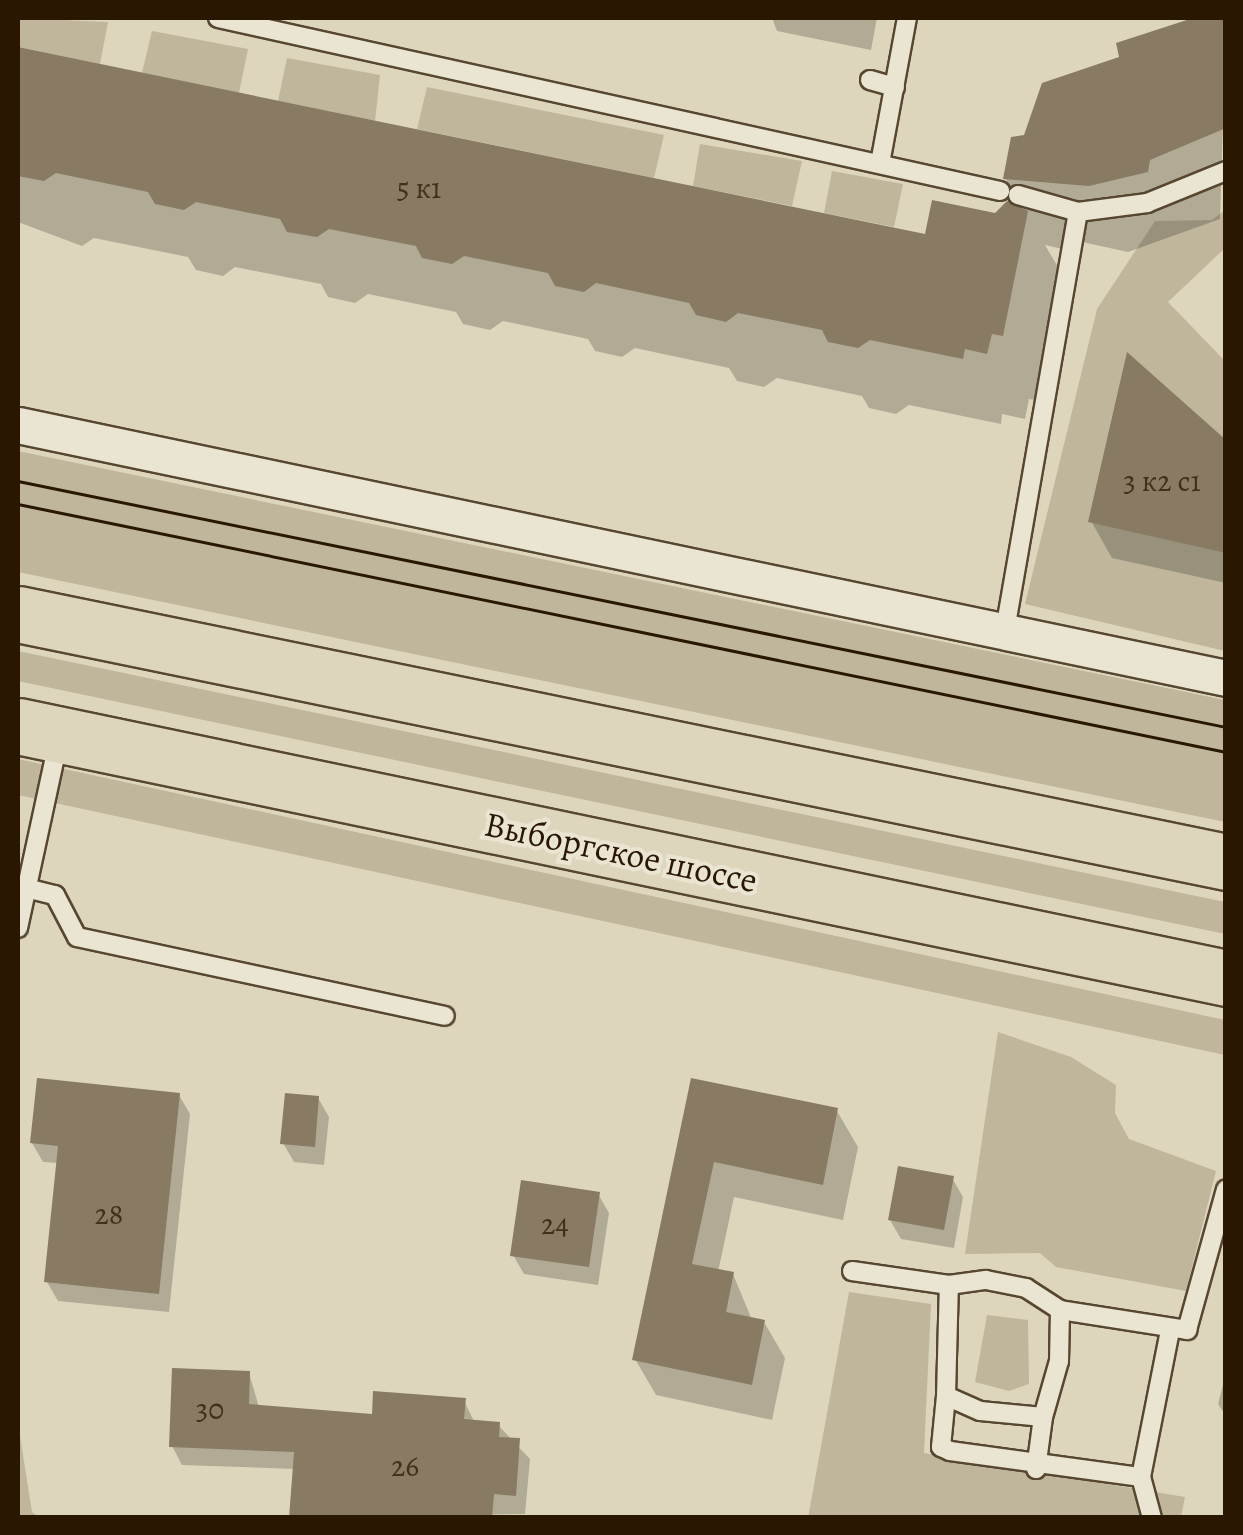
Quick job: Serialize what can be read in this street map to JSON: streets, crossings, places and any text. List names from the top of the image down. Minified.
{"streets":{"main road":["Выборгское шоссе"]},"house_numbers":["5 к1","3 к2 с1","28","24","30","26"]}
